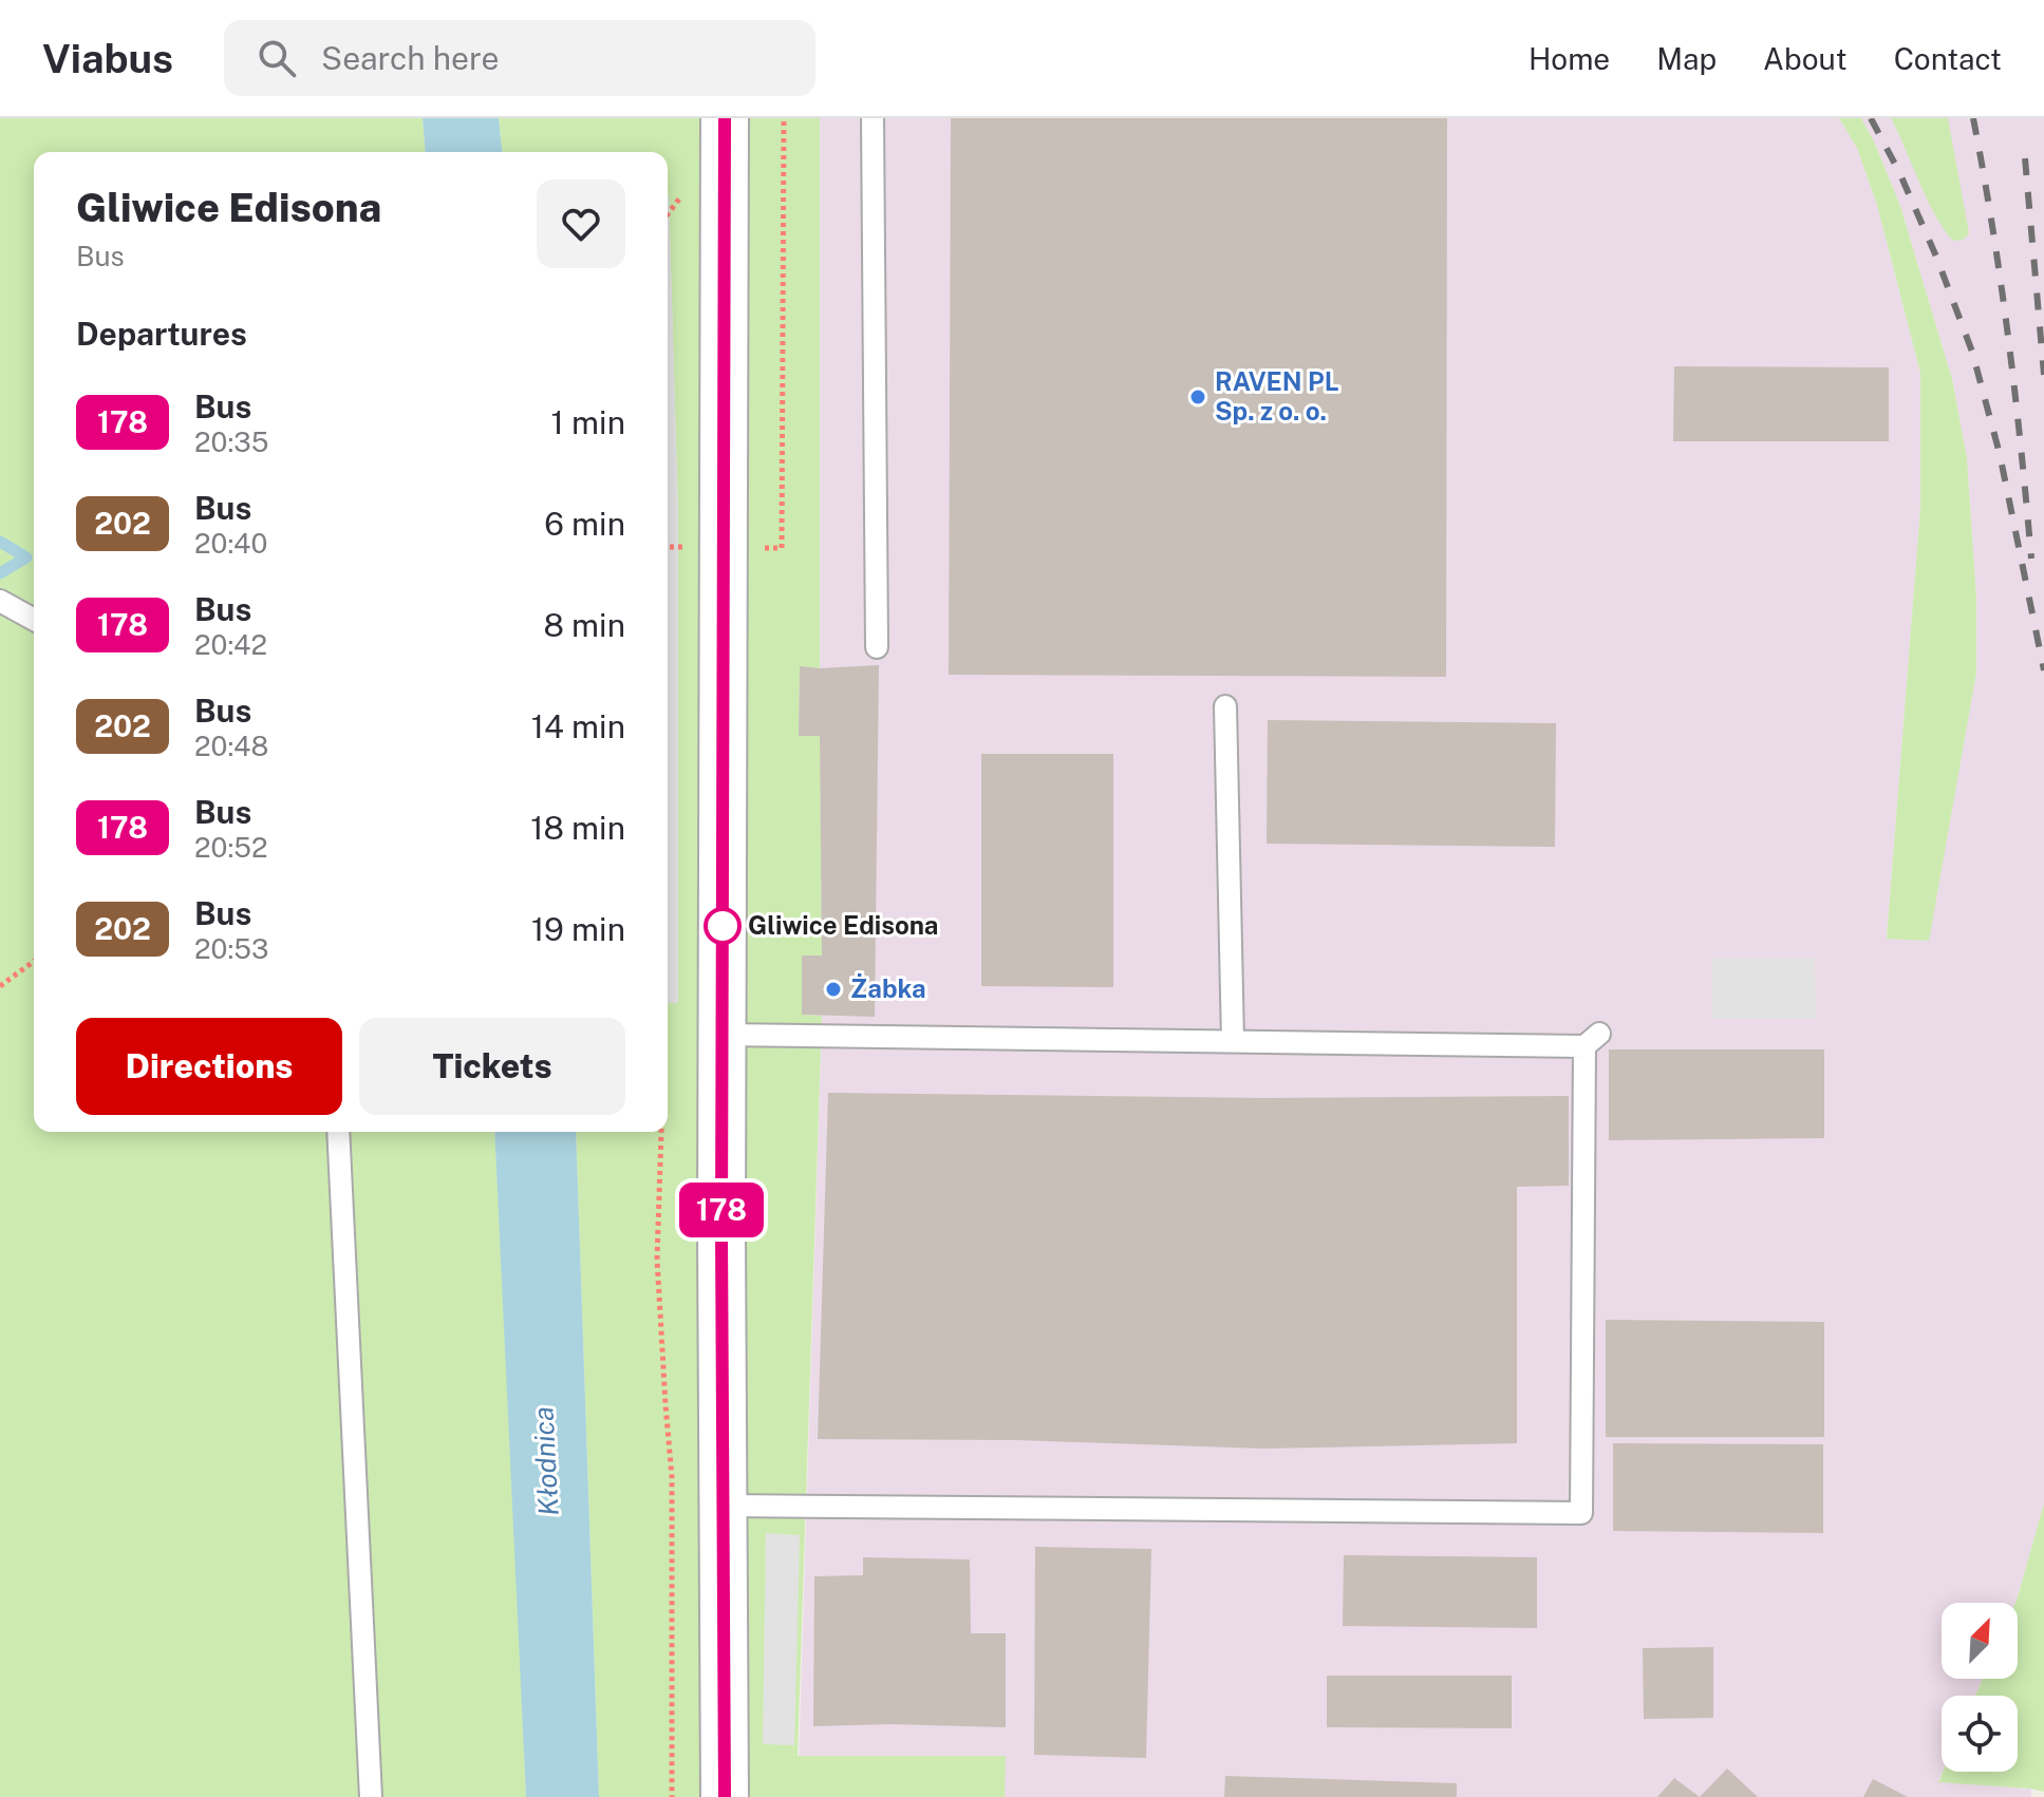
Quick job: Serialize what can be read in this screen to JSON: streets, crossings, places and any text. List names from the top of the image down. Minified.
{"water":["Kłodnica"],"places":["RAVEN PL Sp. z o. o.","Gliwice Edisona","Żabka"],"lines":["bus line 178"],"north":"top right","page":{"header":"Viabus","search":"Search here","nav":["Home","Map","About","Contact"],"on_map":"178","heading":[["Gliwice Edisona","Bus"],"Departures"],"list":[{"mark":"178","name":"Bus","note":"20:35","value":"1 min"},{"mark":"202","name":"Bus","note":"20:40","value":"6 min"},{"mark":"178","name":"Bus","note":"20:42","value":"8 min"},{"mark":"202","name":"Bus","note":"20:48","value":"14 min"},{"mark":"178","name":"Bus","note":"20:52","value":"18 min"},{"mark":"202","name":"Bus","note":"20:53","value":"19 min"}],"buttons":["Directions","Tickets"]}}
